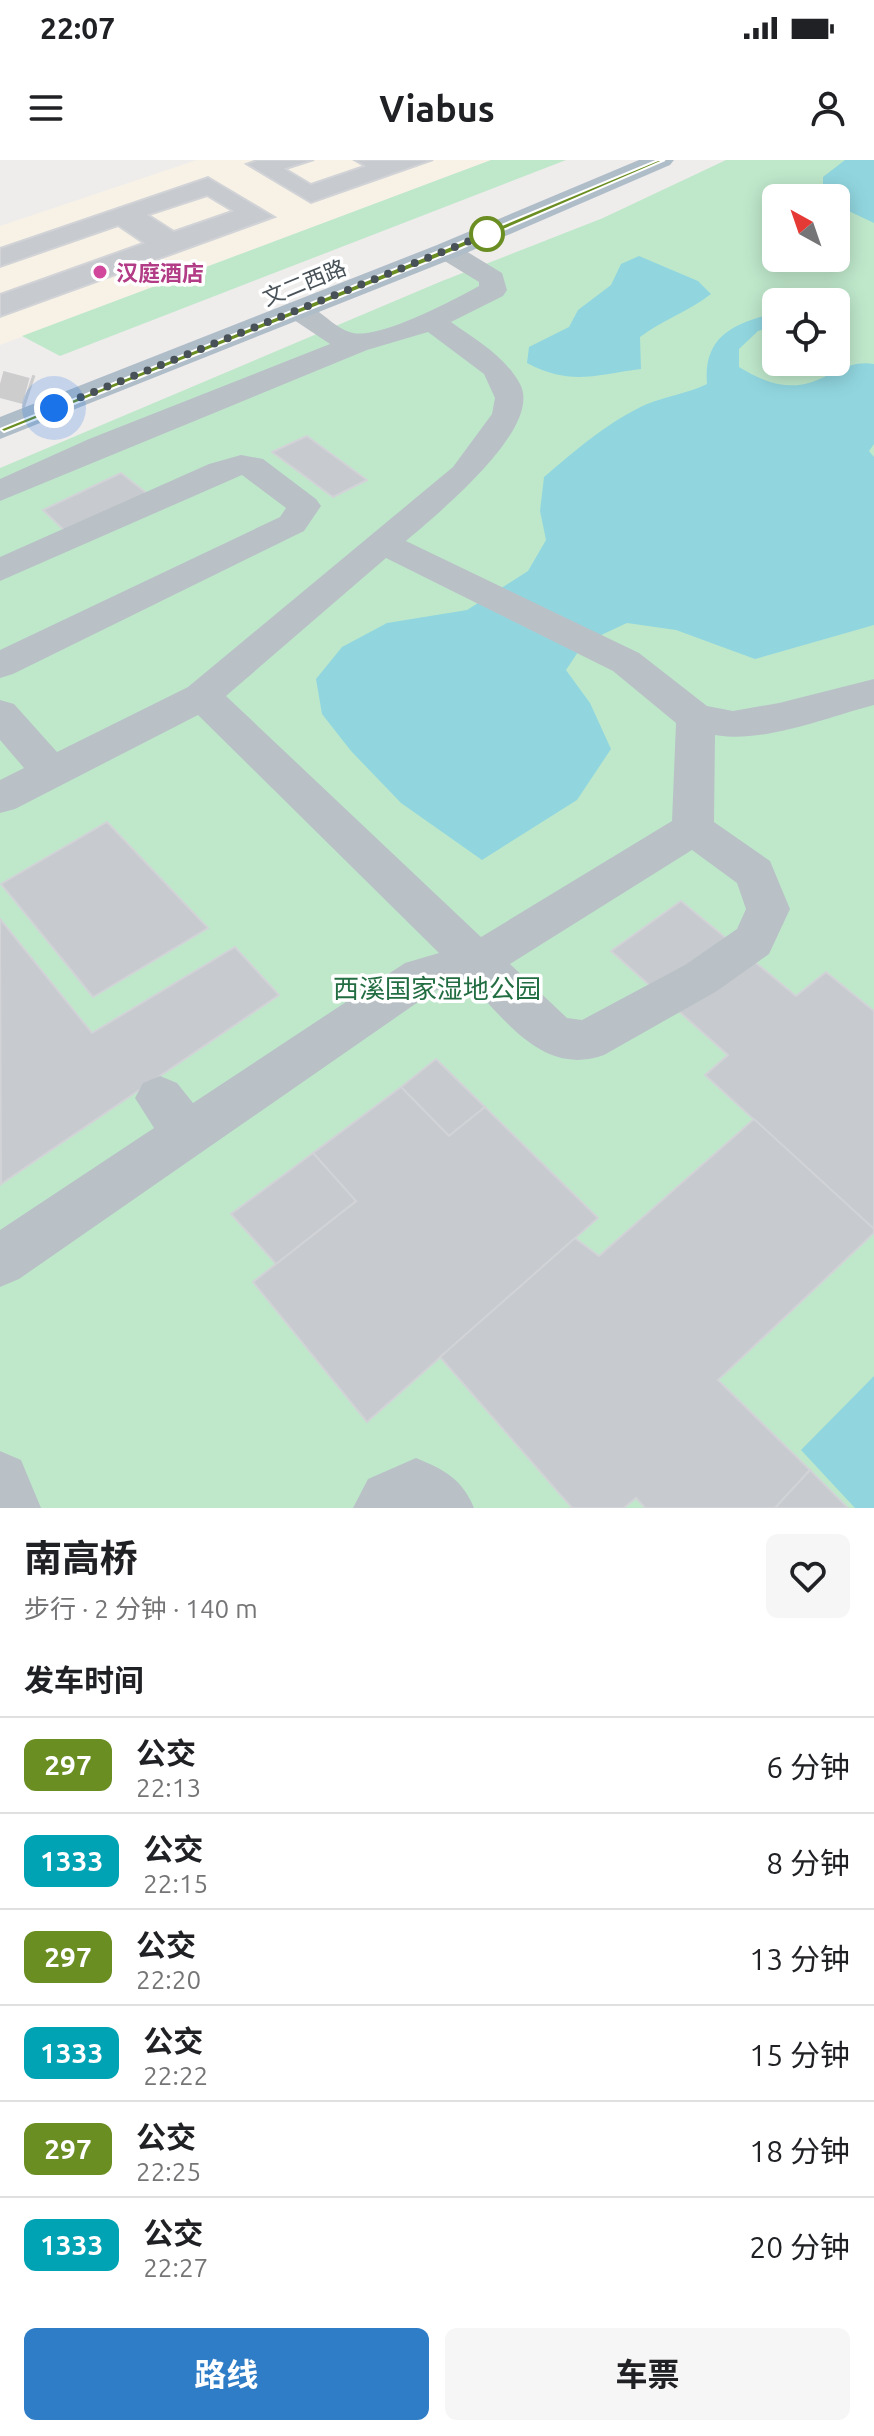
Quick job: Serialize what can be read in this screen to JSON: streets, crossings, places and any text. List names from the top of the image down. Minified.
{"streets":{"main road":["文二西路"]},"parks":["西溪国家湿地公园"],"places":["汉庭酒店"],"lines":["bus line 297"],"north":"top left","page":{"status":"22:07","header":"Viabus","heading":[["南高桥","步行 · 2 分钟 · 140 m"],"发车时间"],"list":[{"mark":"297","name":"公交","note":"22:13","value":"6 分钟"},{"mark":"1333","name":"公交","note":"22:15","value":"8 分钟"},{"mark":"297","name":"公交","note":"22:20","value":"13 分钟"},{"mark":"1333","name":"公交","note":"22:22","value":"15 分钟"},{"mark":"297","name":"公交","note":"22:25","value":"18 分钟"},{"mark":"1333","name":"公交","note":"22:27","value":"20 分钟"}],"buttons":["路线","车票"]}}
